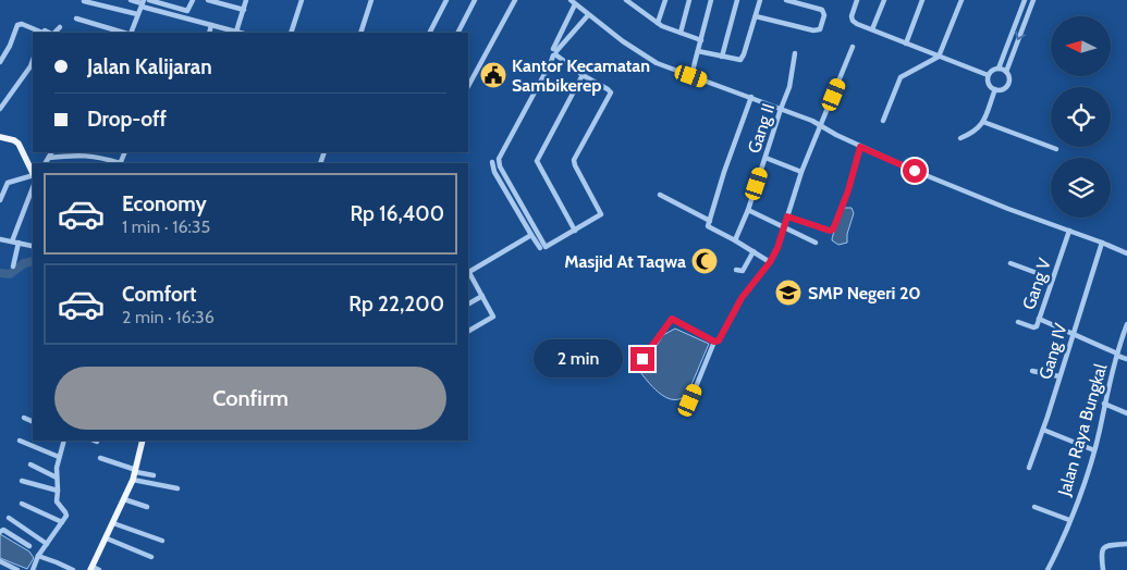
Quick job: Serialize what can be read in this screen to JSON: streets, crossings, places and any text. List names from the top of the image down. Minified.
{"streets":{"street":["Gang II","Gang V","Gang IV","Jalan Raya Bungkal"]},"places":{"public building":["Kantor Kecamatan Sambikerep"],"mosque":["Masjid At Taqwa"],"school or university":["SMP Negeri 20"]},"north":"left","page":{"banner":["Jalan Kalijaran","Drop-off"],"list":[{"name":"Economy","note":"1 min · 16:35","value":"Rp 16,400"},{"name":"Comfort","note":"2 min · 16:36","value":"Rp 22,200"}],"bubble":"2 min","buttons":"Confirm"}}
